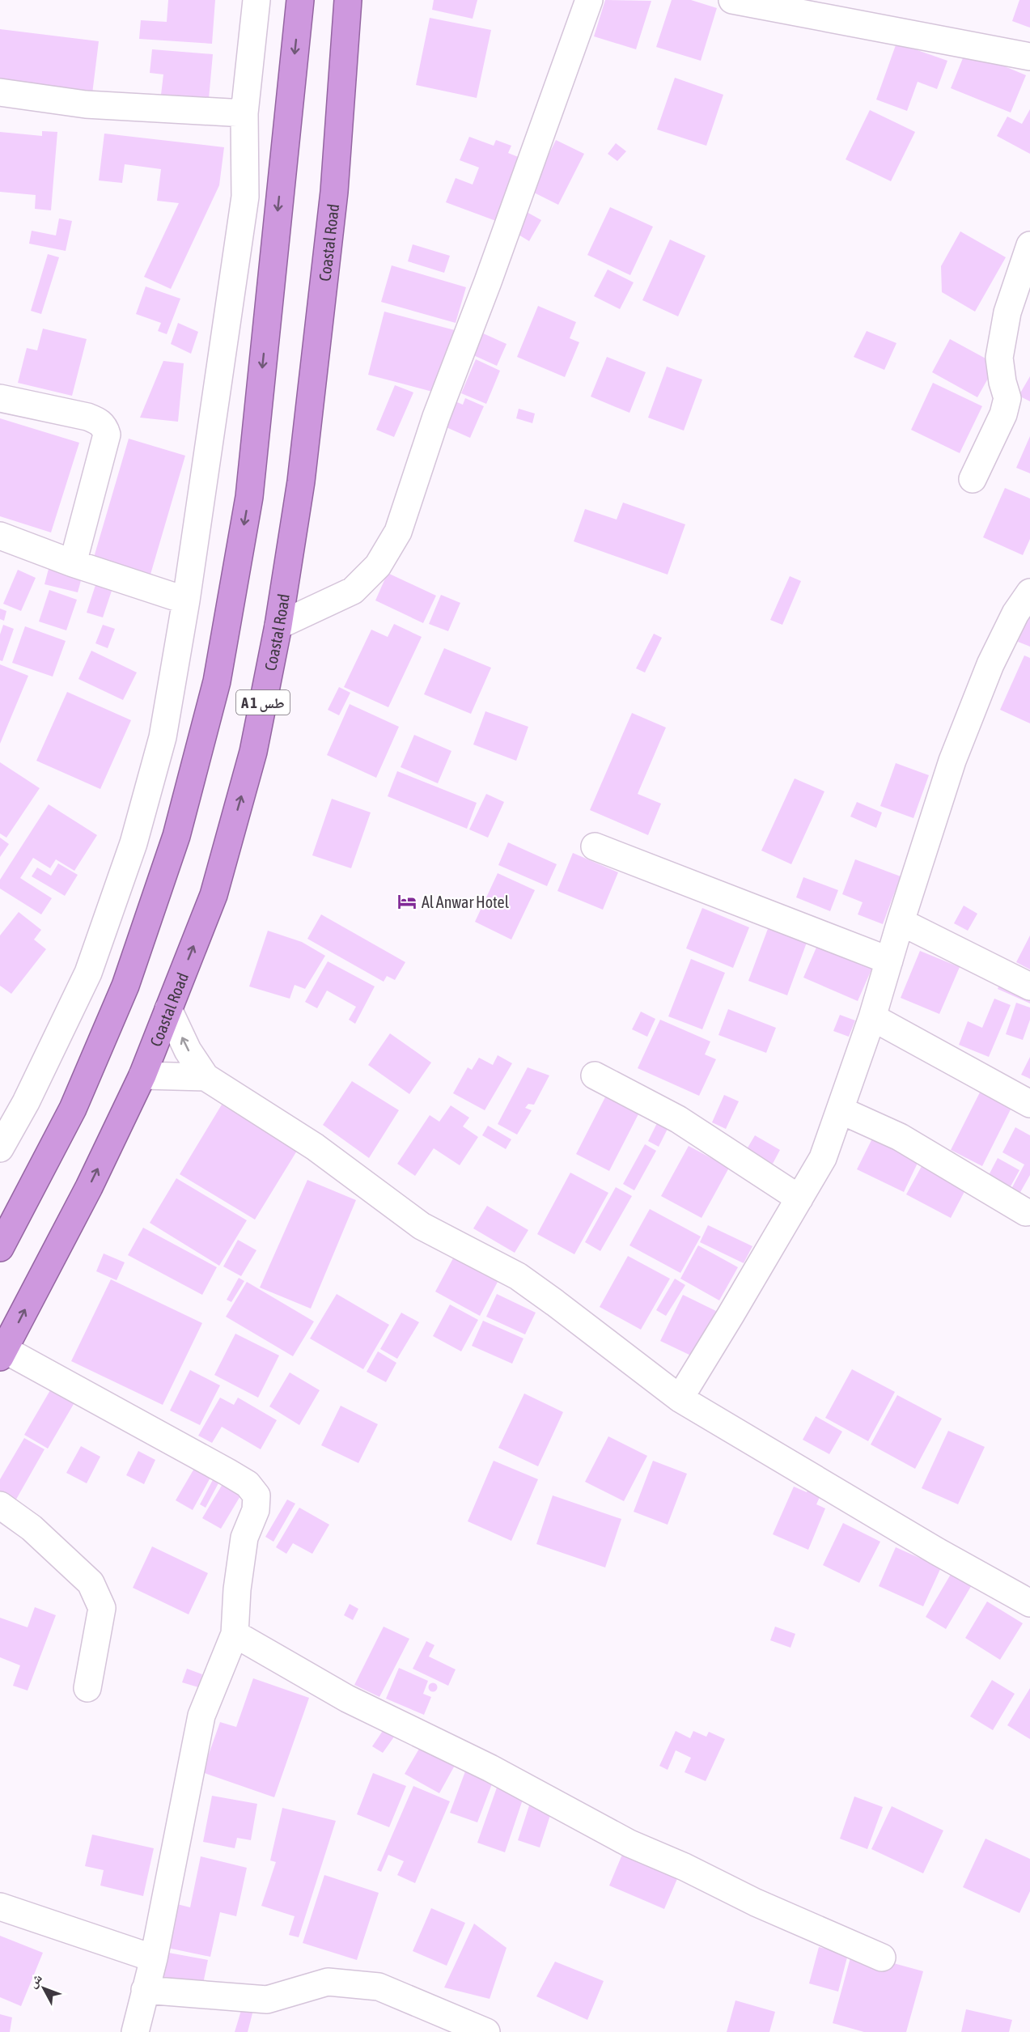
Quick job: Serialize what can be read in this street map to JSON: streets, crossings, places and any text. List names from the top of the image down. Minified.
{"streets":{"highway":["Coastal Road","A 1 طس"]},"places":{"hotel":["Al Anwar Hotel"]},"north":"top left"}
